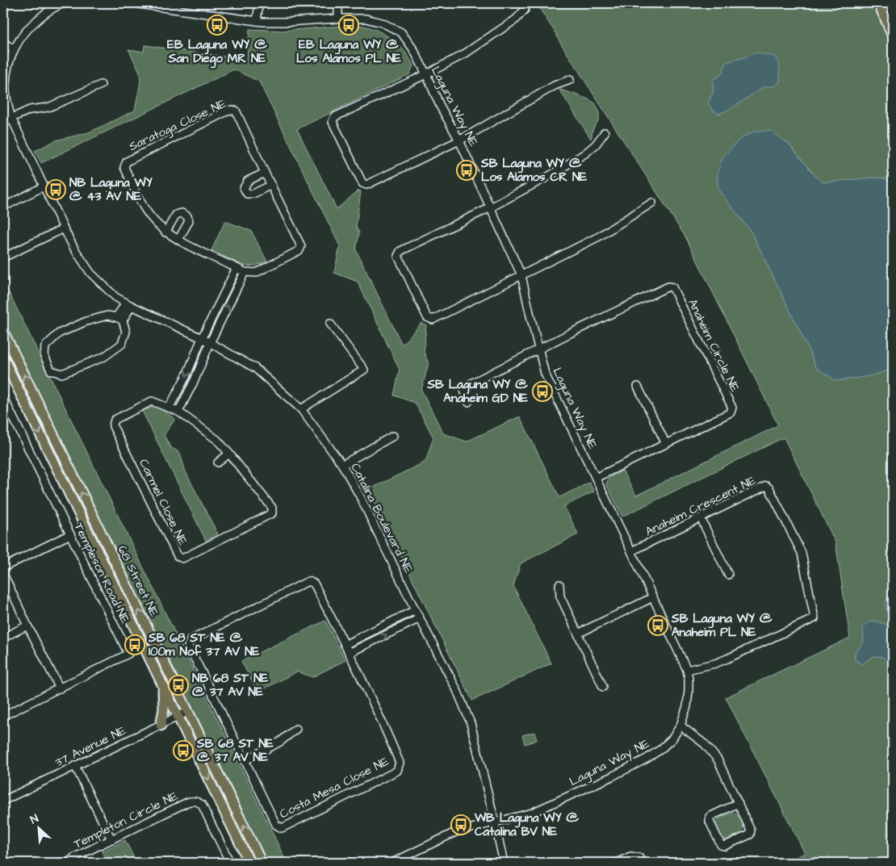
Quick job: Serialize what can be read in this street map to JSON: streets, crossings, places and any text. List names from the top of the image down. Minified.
{"streets":{"main road":["68 Street NE"],"street":["Laguna Way NE","Saratoga Close NE","Anaheim Circle NE","Carmel Close NE","Anaheim Crescent NE","Catalina Boulevard NE","Templeson Road NE","37 Avenue NE","Costa Mesa Close NE","Templeton Circle NE"]},"crossings":[["Laguna Way NE","Anaheim Circle NE"],["Laguna Way NE","Anaheim Crescent NE"],["Laguna Way NE","Catalina Boulevard NE"],["68 Street NE","37 Avenue NE"]],"places":{"bus stop":["EB Laguna WY @ San Diego MR NE","EB Laguna WY @ Los Alamos PL NE","SB Laguna WY @ Los Alamos CR NE","NB Laguna WY @ 43 AV NE","SB Laguna WY @ Anaheim GD NE","SB Laguna WY @ Anaheim PL NE","SB 68 ST NE @ 100m Nof 37 AV NE","NB 68 ST NE @ 37 AV NE","SB 68 ST NE @ 37 AV NE","WB Laguna WY @ Catalina BV NE"]},"north":"top left"}
